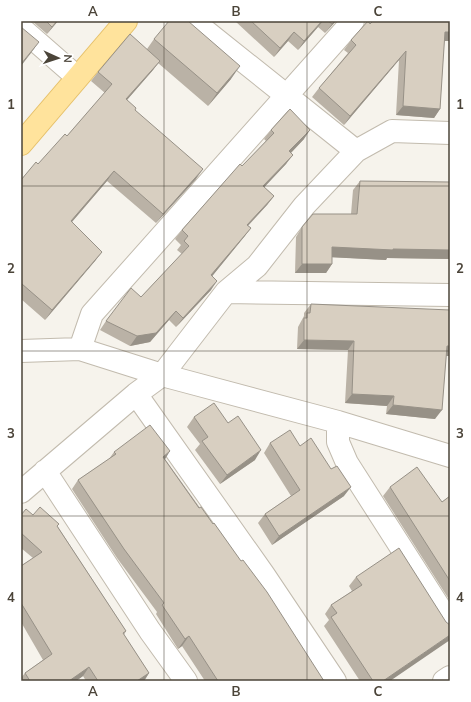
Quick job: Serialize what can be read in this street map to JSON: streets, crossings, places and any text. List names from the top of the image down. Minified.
{"north":"right","grid":{"columns":["A","B","C"],"rows":["1","2","3","4"]}}
